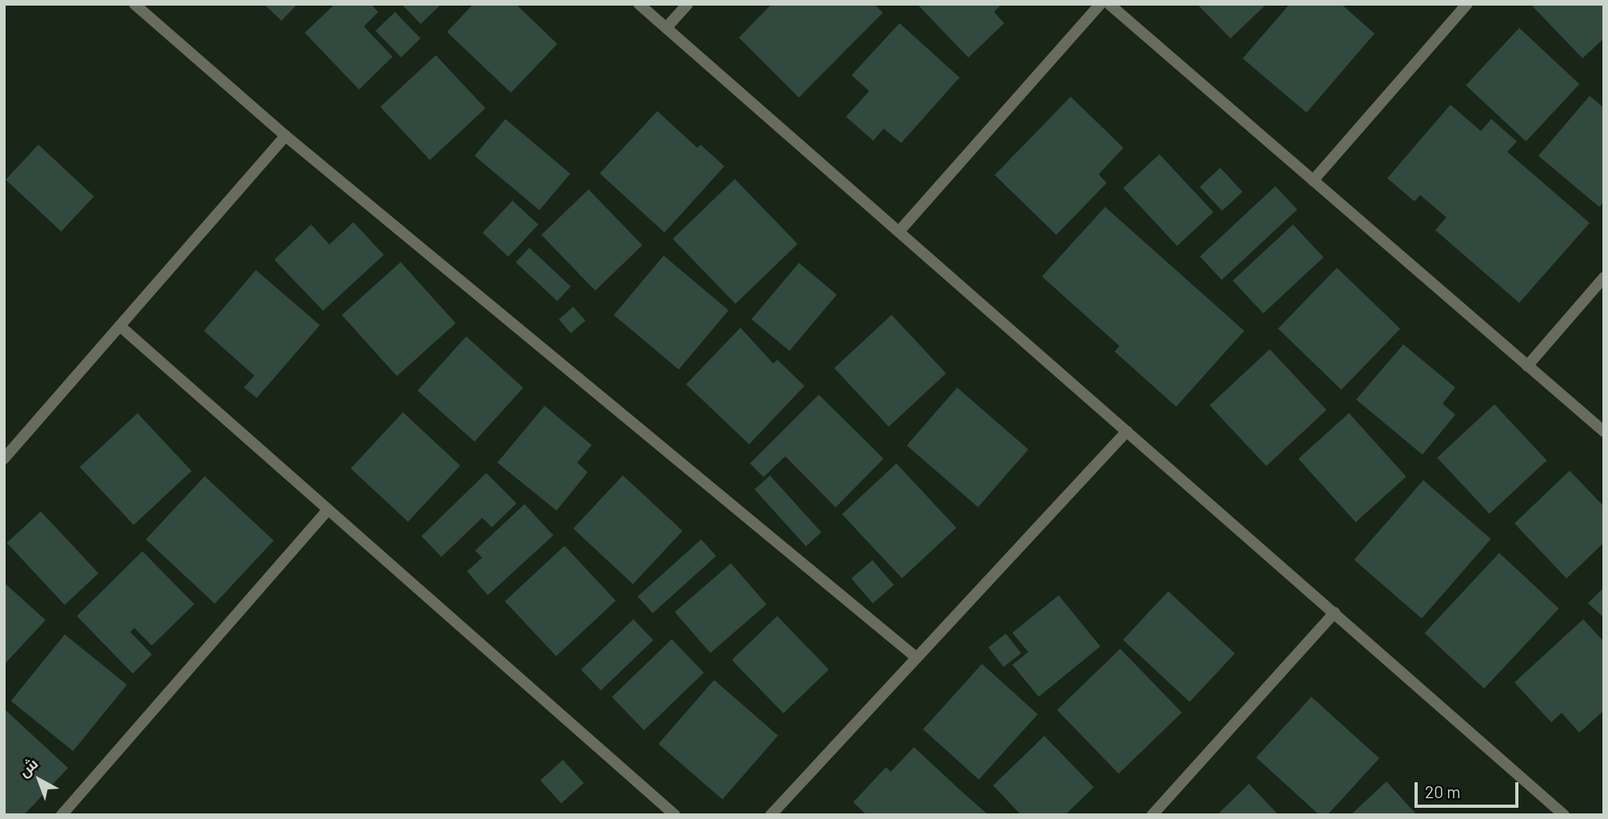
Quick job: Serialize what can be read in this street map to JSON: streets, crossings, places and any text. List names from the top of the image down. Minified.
{"scale_bar":"20 m","north":"top left"}
